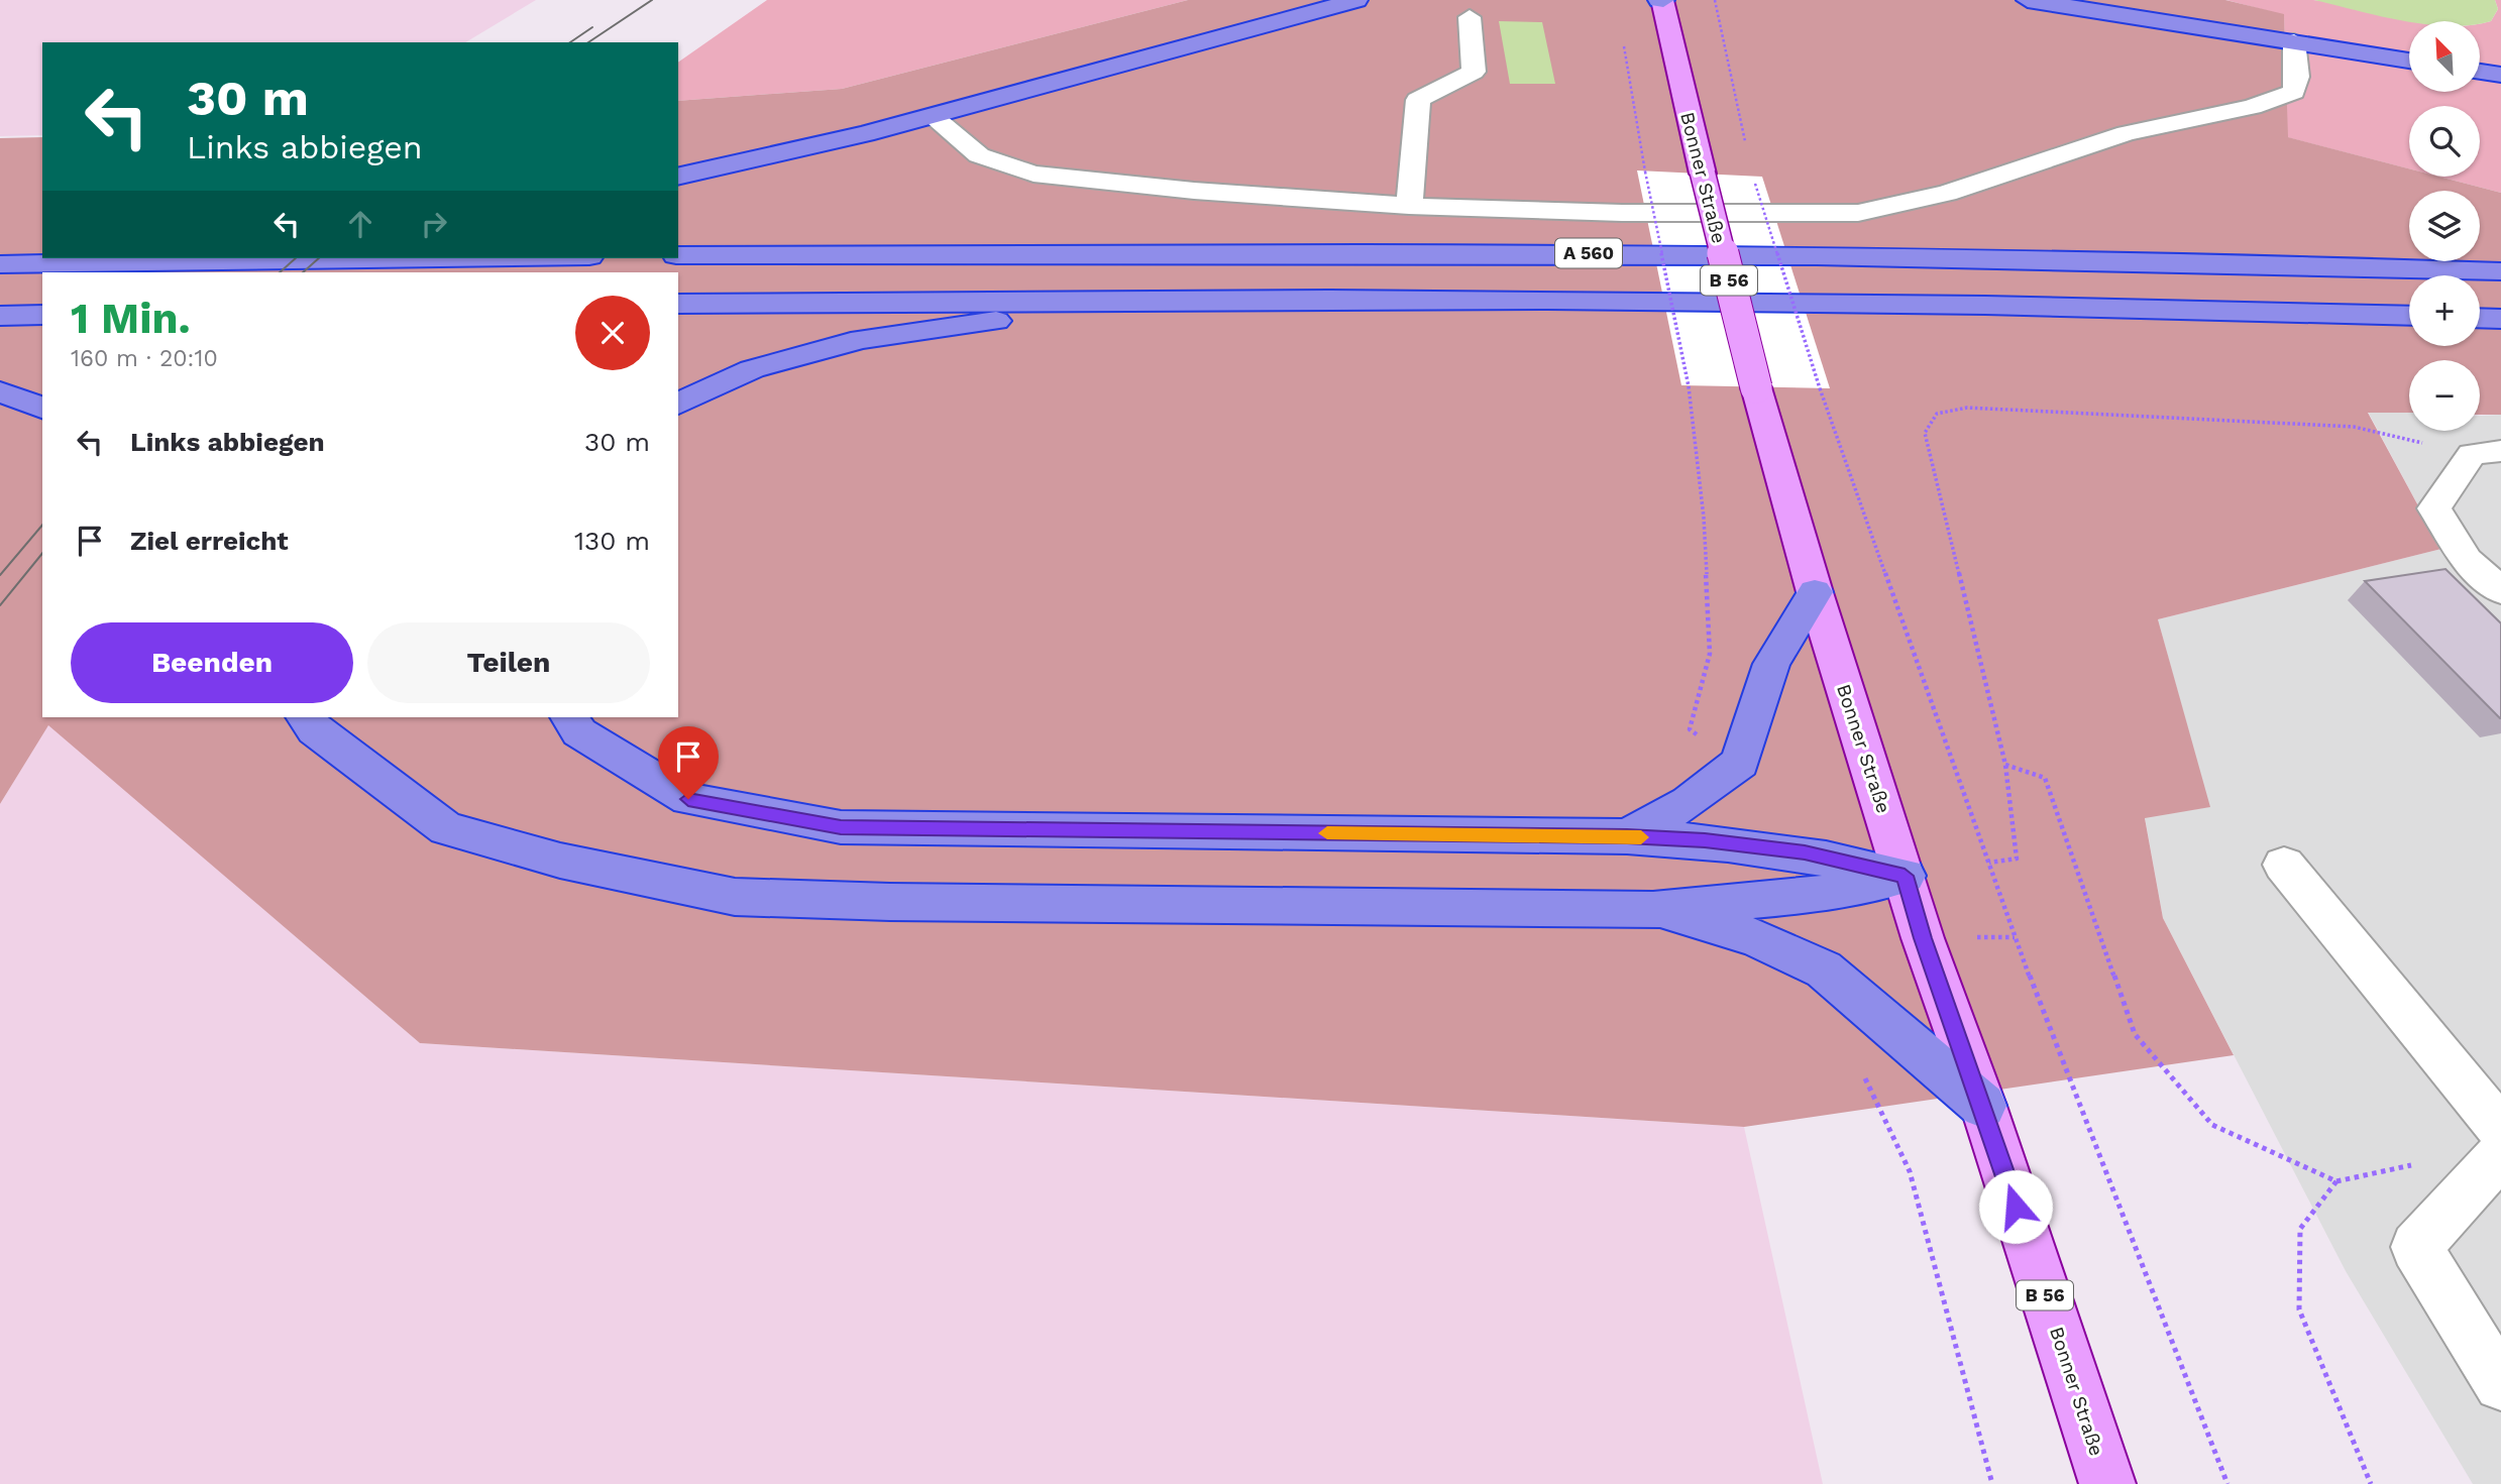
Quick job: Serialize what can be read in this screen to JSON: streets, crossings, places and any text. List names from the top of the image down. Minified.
{"streets":{"highway":["A 560"],"main road":["Bonner Straße","B 56"]},"north":"top left","page":{"map_buttons":["+","−"],"turn":["30 m","Links abbiegen"],"heading":["1 Min.","160 m · 20:10"],"list":[{"name":"Links abbiegen","value":"30 m"},{"name":"Ziel erreicht","value":"130 m"}],"buttons":["Beenden","Teilen"]}}
